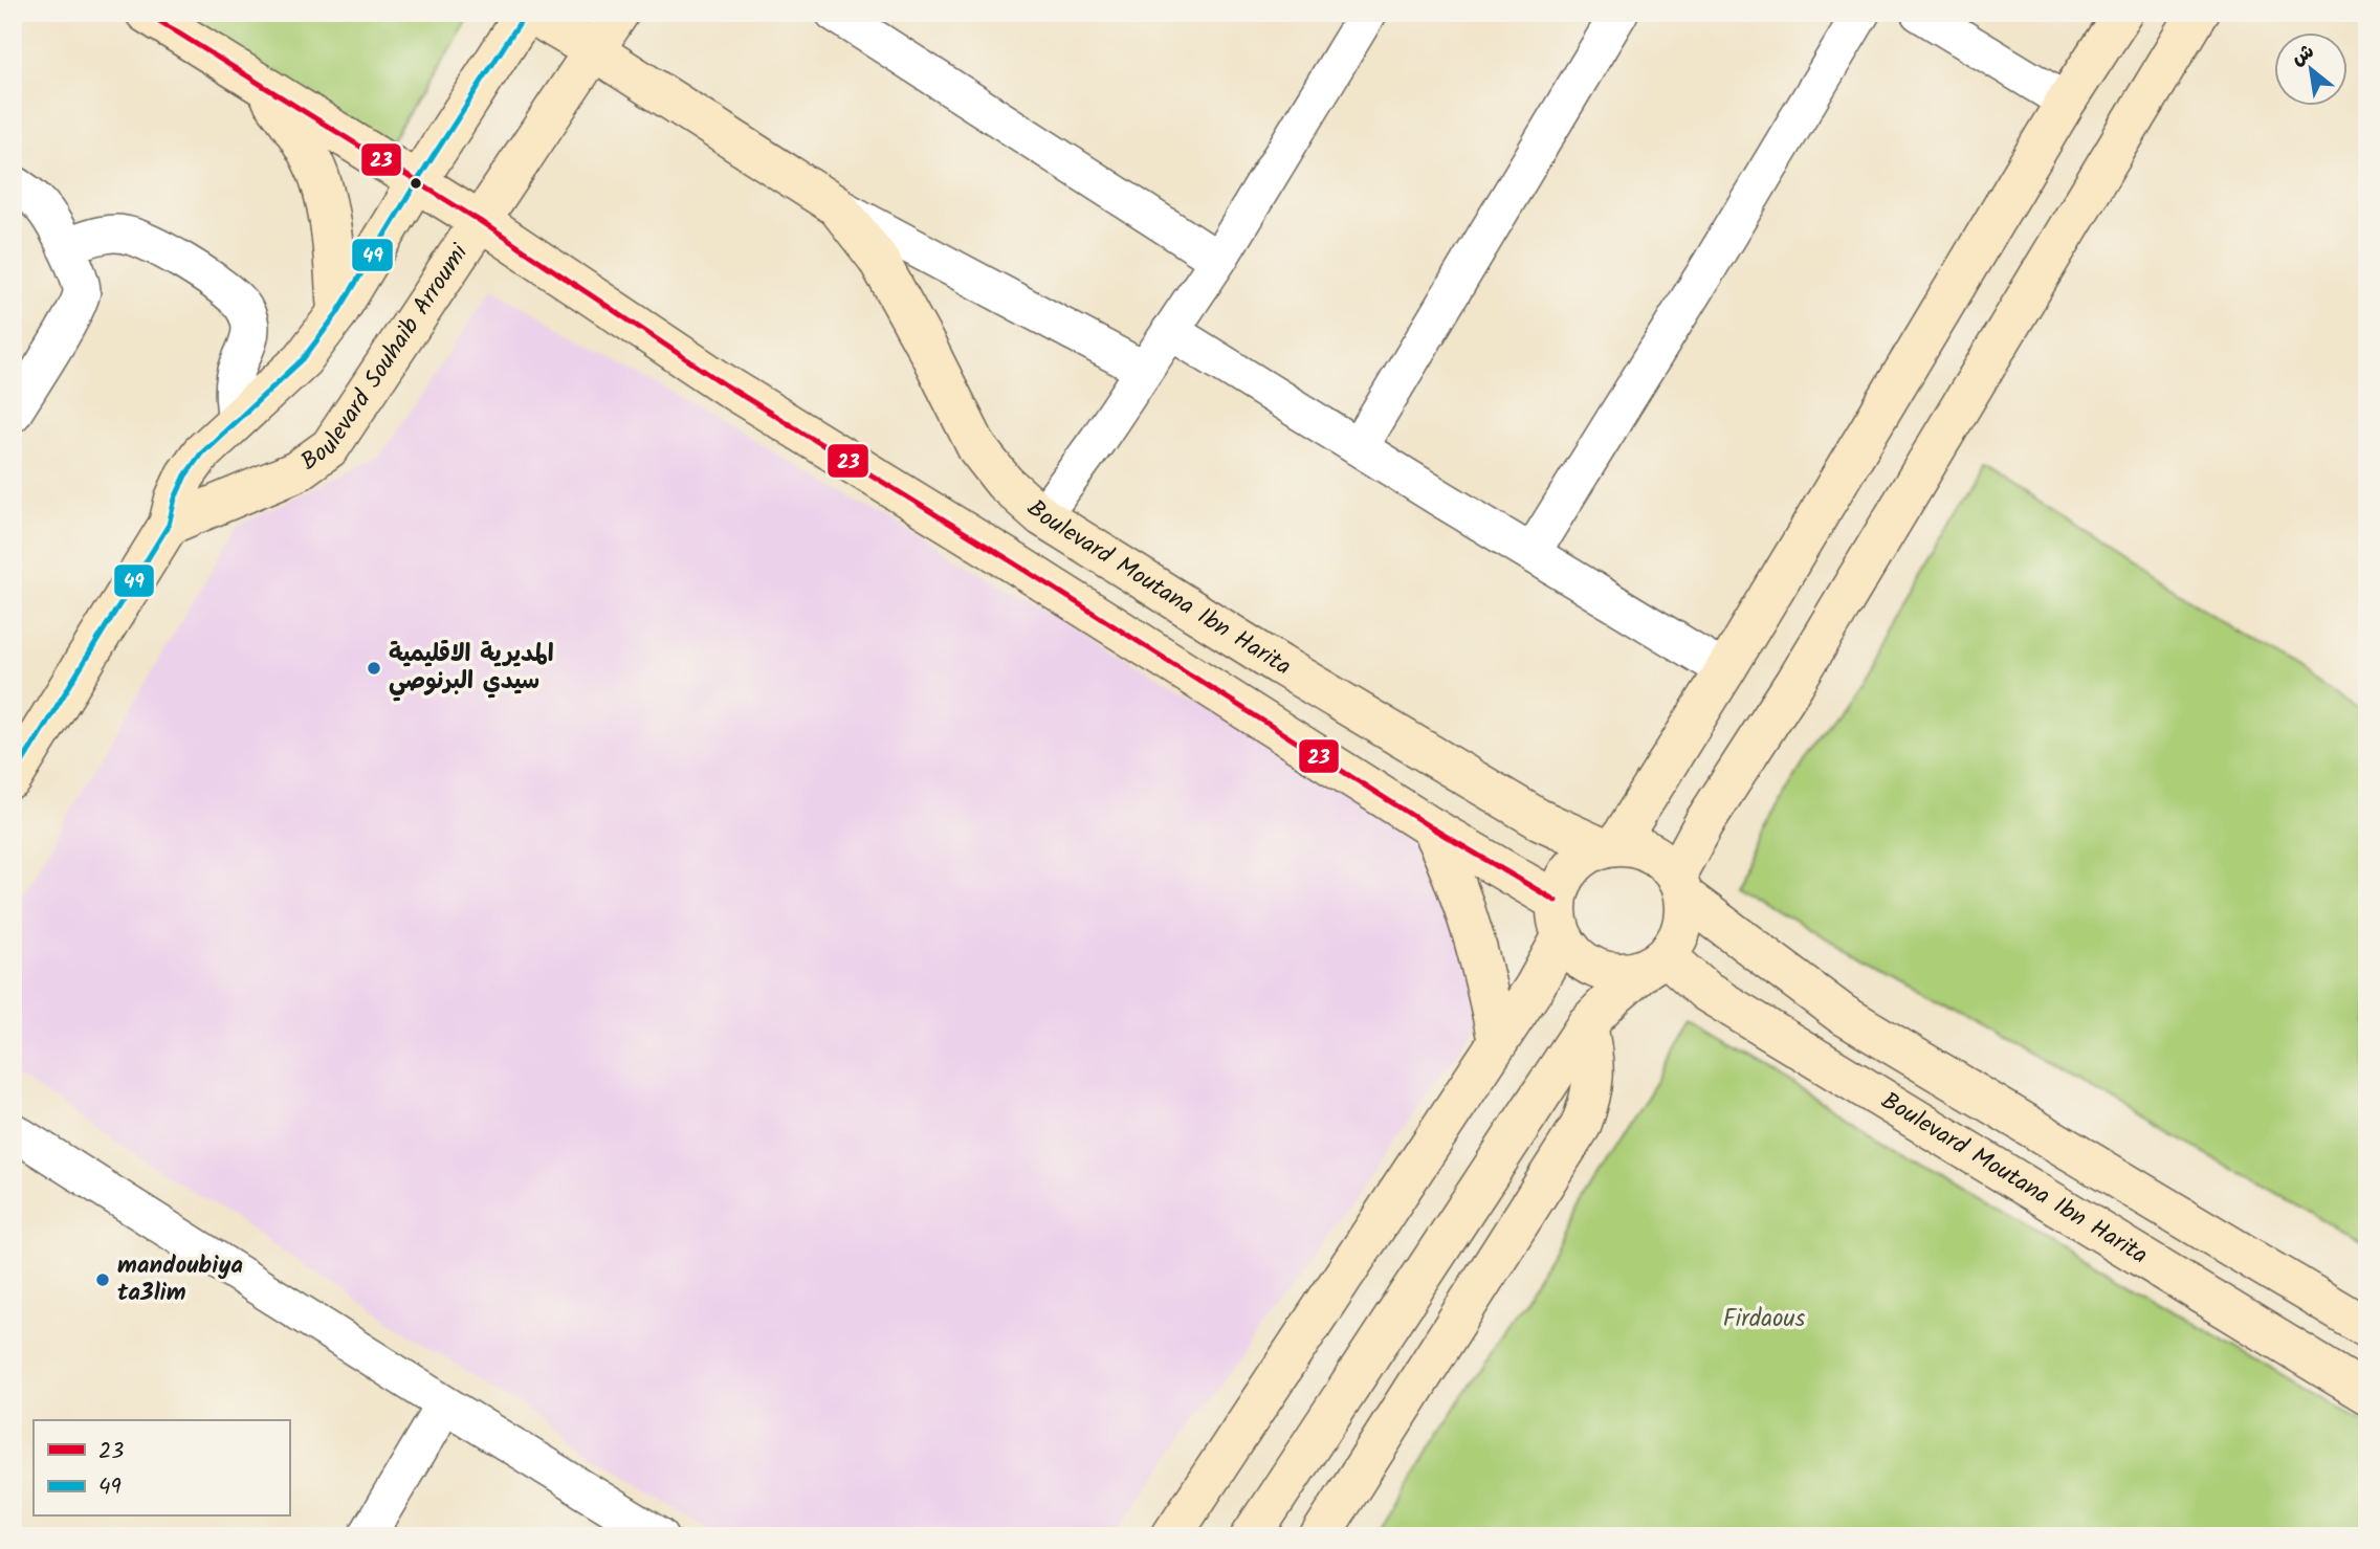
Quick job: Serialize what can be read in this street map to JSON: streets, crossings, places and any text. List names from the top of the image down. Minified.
{"streets":{"street":["Boulevard Souhaib Arroumi","Boulevard Moutana Ibn Harita"]},"crossings":[["Boulevard Souhaib Arroumi","Boulevard Moutana Ibn Harita"]],"parks":["Firdaous"],"places":["المديرية الاقليمية سيدي البرنوصي","mandoubiya ta3lim"],"lines":["transit line 23","transit line 49"],"legend":["23","49"],"north":"top left"}
